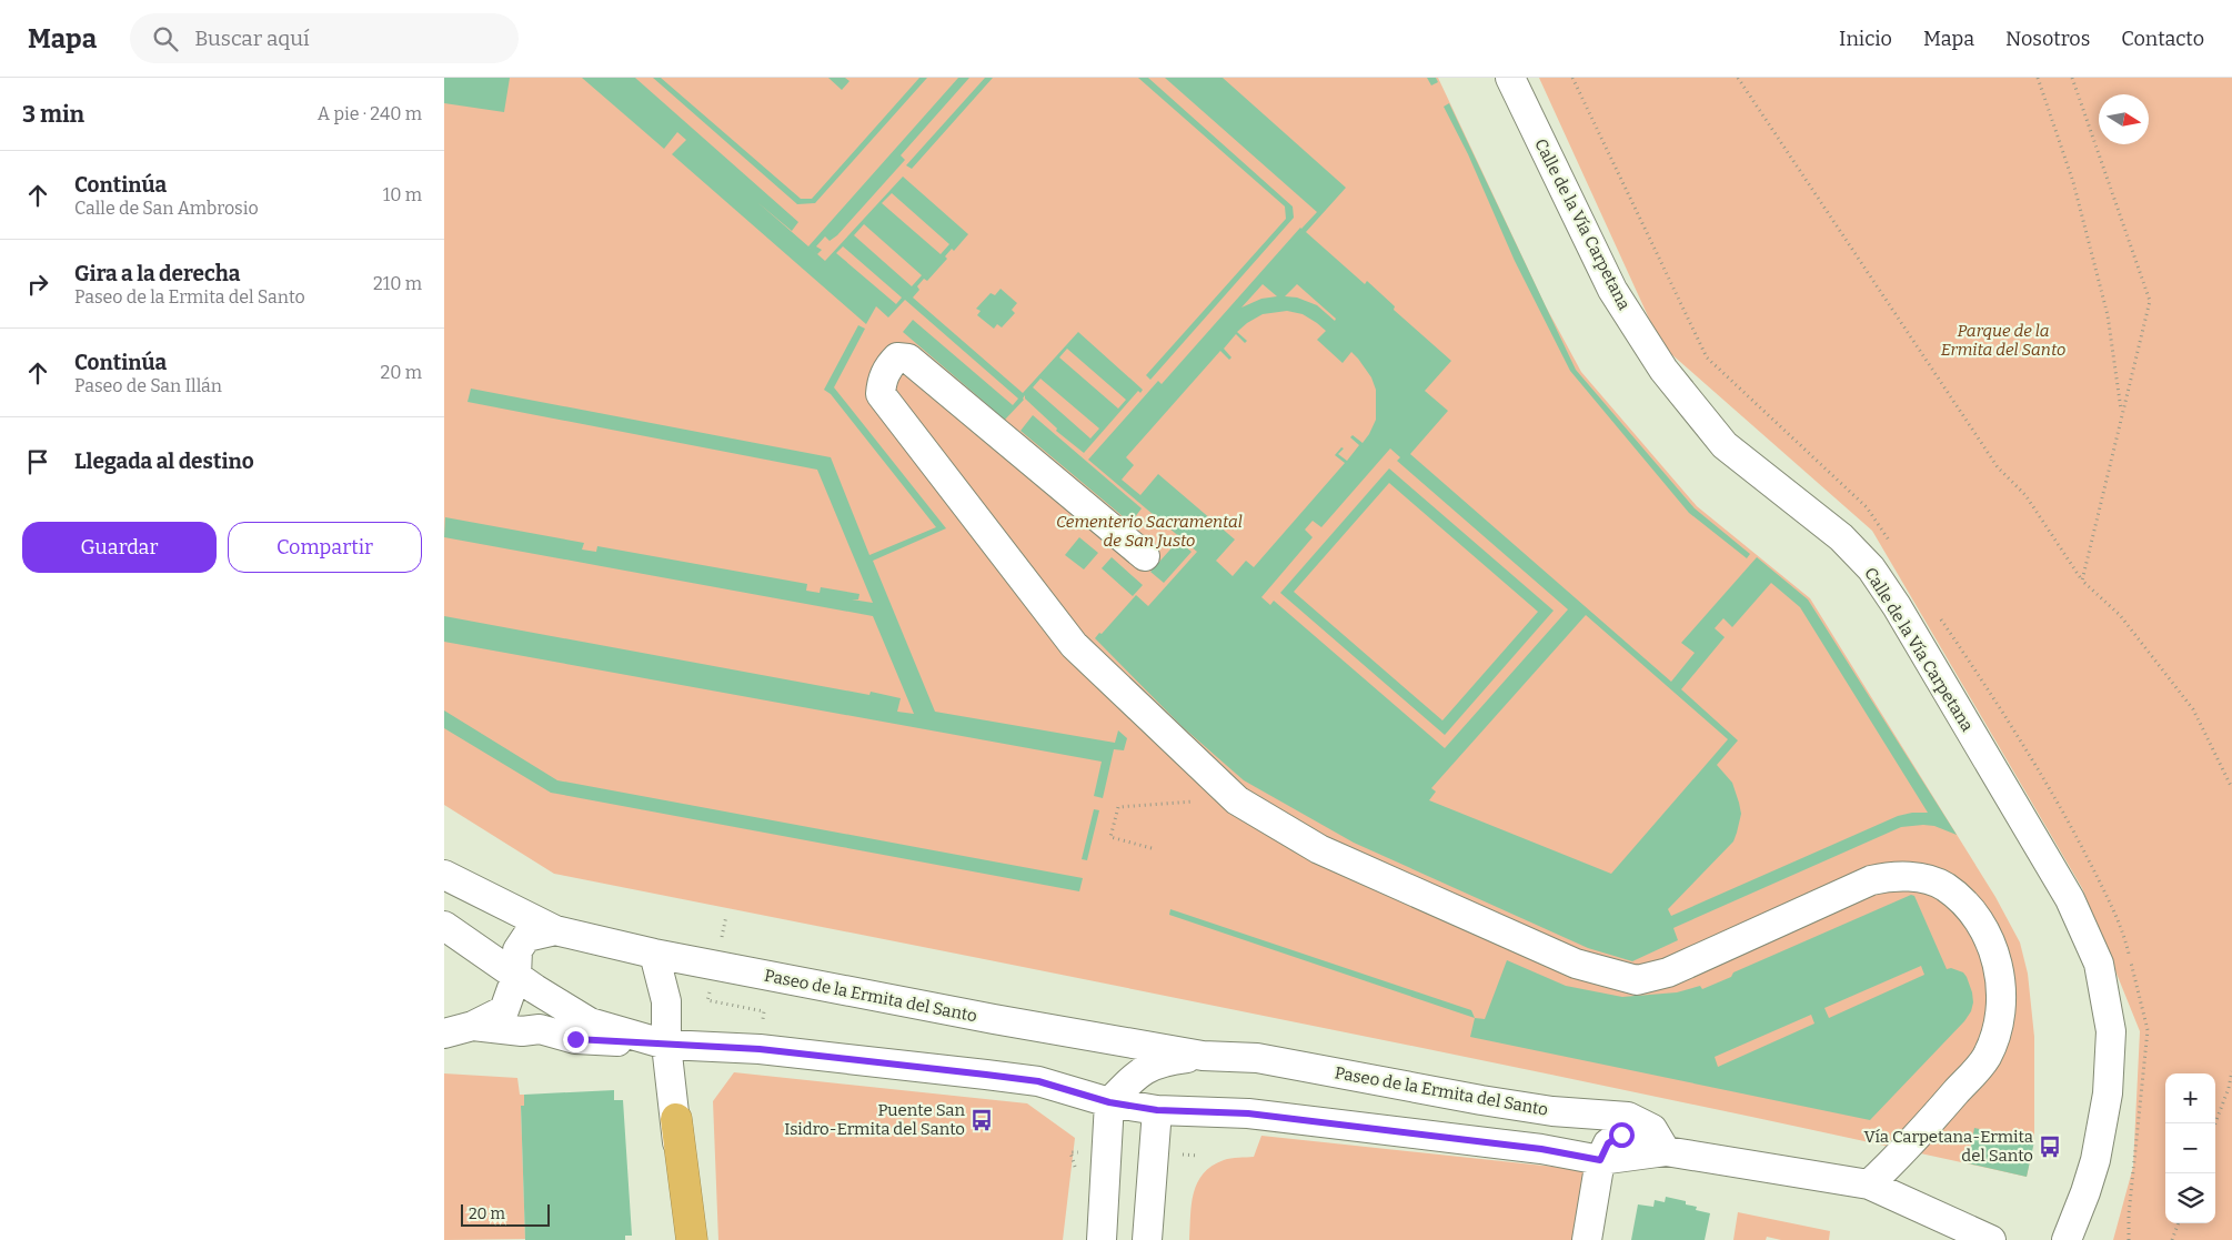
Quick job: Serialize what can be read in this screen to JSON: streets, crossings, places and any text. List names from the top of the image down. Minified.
{"streets":{"street":["Calle de la Vía Carpetana","Paseo de la Ermita del Santo"]},"parks":["Parque de la Ermita del Santo","Cementerio Sacramental de San Justo"],"places":{"bus stop":["Puente San Isidro-Ermita del Santo","Vía Carpetana-Ermita del Santo"]},"scale_bar":"20 m","north":"right","page":{"header":"Mapa","search":"Buscar aquí","nav":["Inicio","Mapa","Nosotros","Contacto"],"heading":["3 min","A pie · 240 m"],"list":[["Continúa","Calle de San Ambrosio","10 m"],["Gira a la derecha","Paseo de la Ermita del Santo","210 m"],["Continúa","Paseo de San Illán","20 m"],"Llegada al destino"],"buttons":["Guardar","Compartir"],"map_buttons":["+","−"],"scale":"20 m"}}
